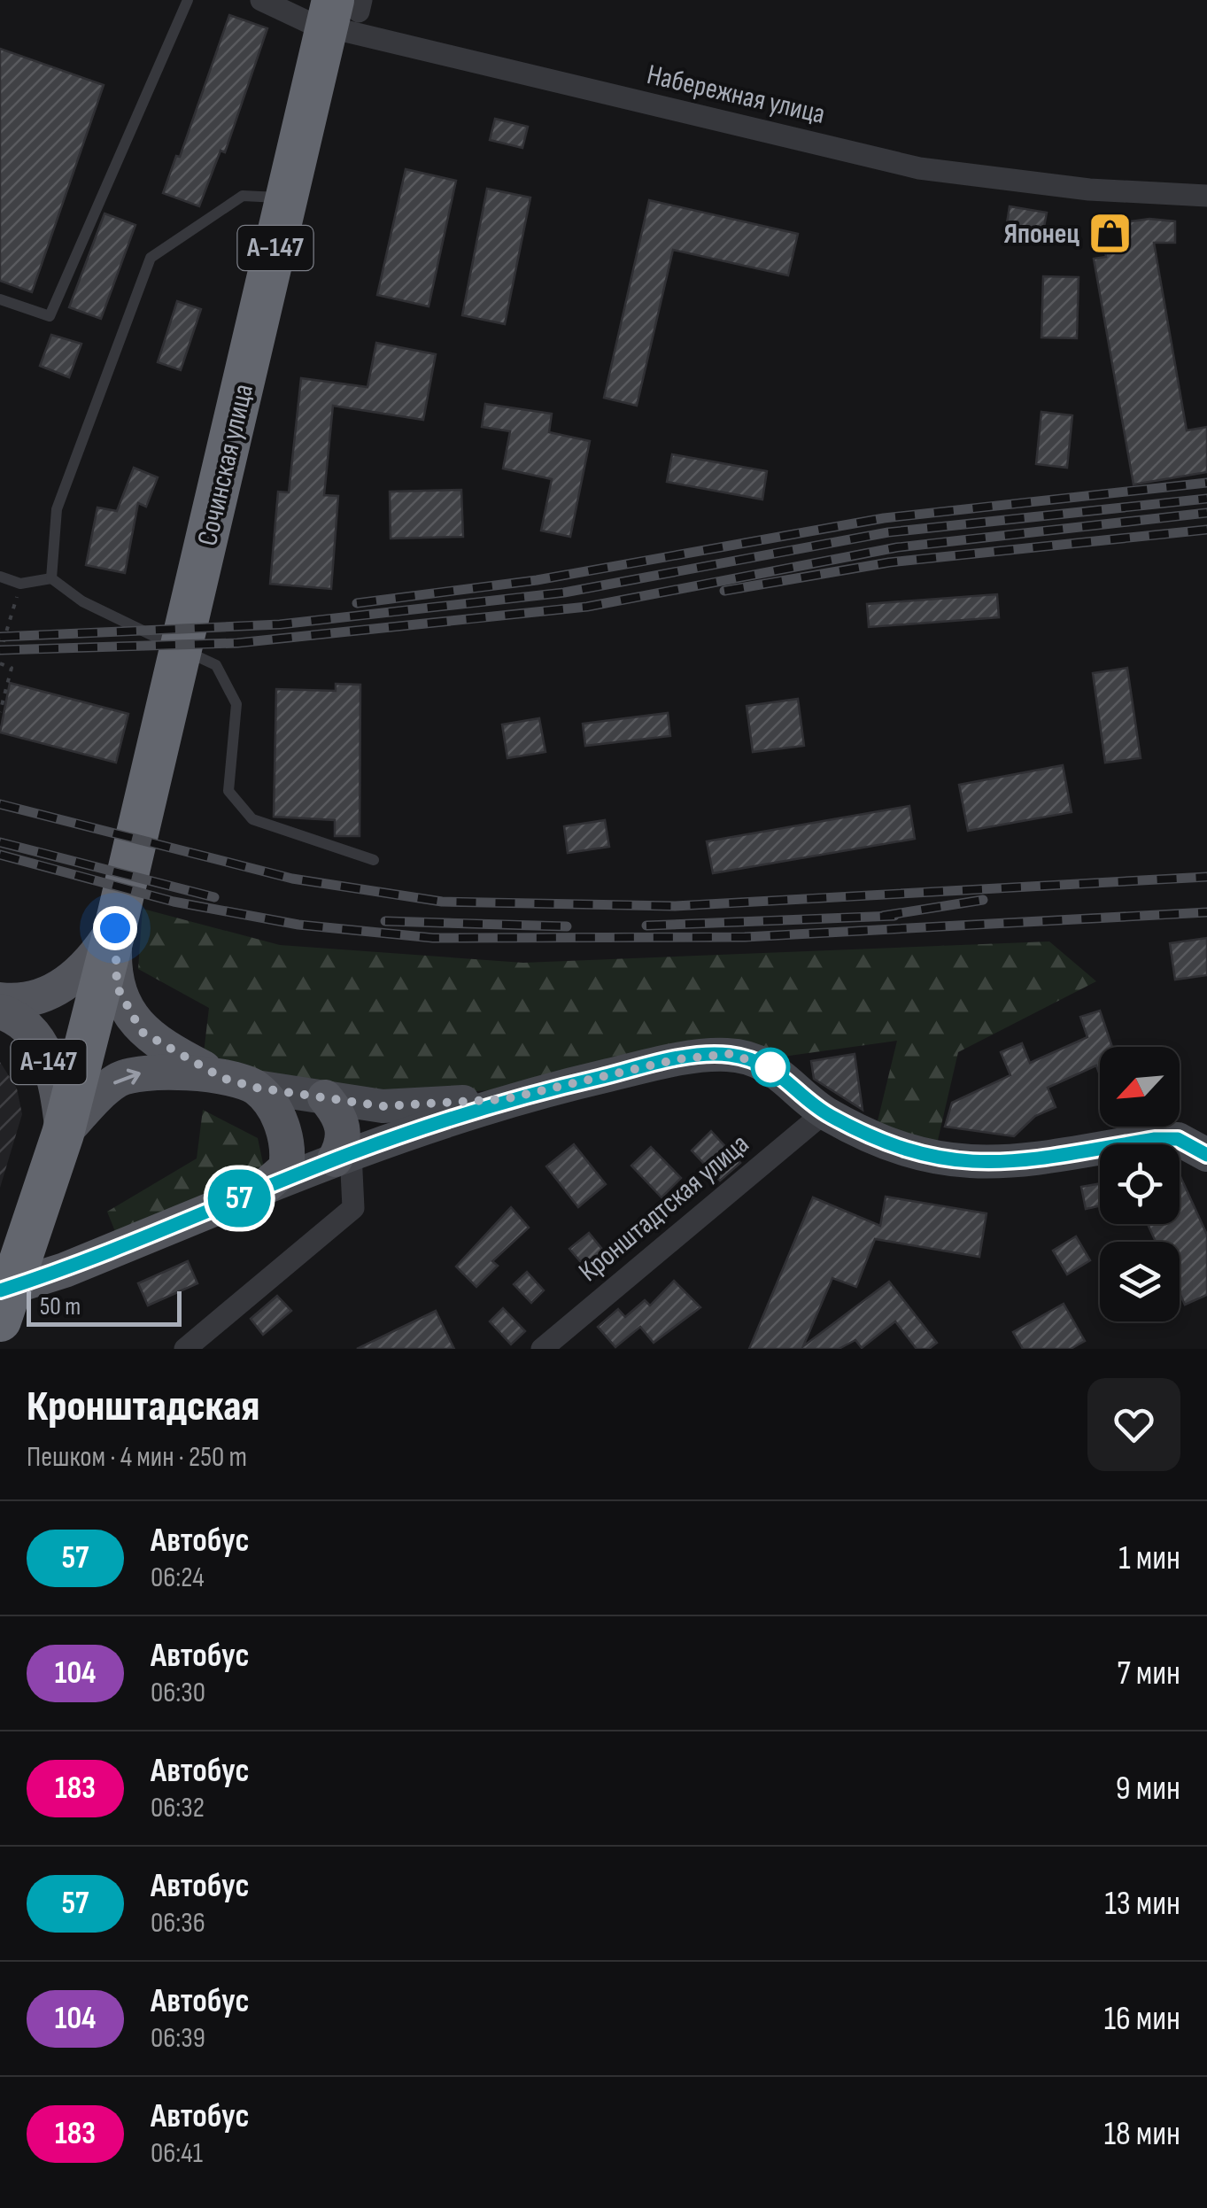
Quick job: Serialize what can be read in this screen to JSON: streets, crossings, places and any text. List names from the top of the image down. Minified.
{"streets":{"highway":["А-147","Сочинская улица"],"street":["Набережная улица","Кронштадтская улица"]},"crossings":[["Набережная улица","Сочинская улица"],["А-147","Сочинская улица"]],"places":{"shop":["Японец"]},"lines":["bus line 57"],"scale_bar":"50 m","north":"bottom left","page":{"on_map":"57","scale":"50 m","heading":["Кронштадская","Пешком · 4 мин · 250 m"],"list":[{"mark":"57","name":"Автобус","note":"06:24","value":"1 мин"},{"mark":"104","name":"Автобус","note":"06:30","value":"7 мин"},{"mark":"183","name":"Автобус","note":"06:32","value":"9 мин"},{"mark":"57","name":"Автобус","note":"06:36","value":"13 мин"},{"mark":"104","name":"Автобус","note":"06:39","value":"16 мин"},{"mark":"183","name":"Автобус","note":"06:41","value":"18 мин"}]}}
